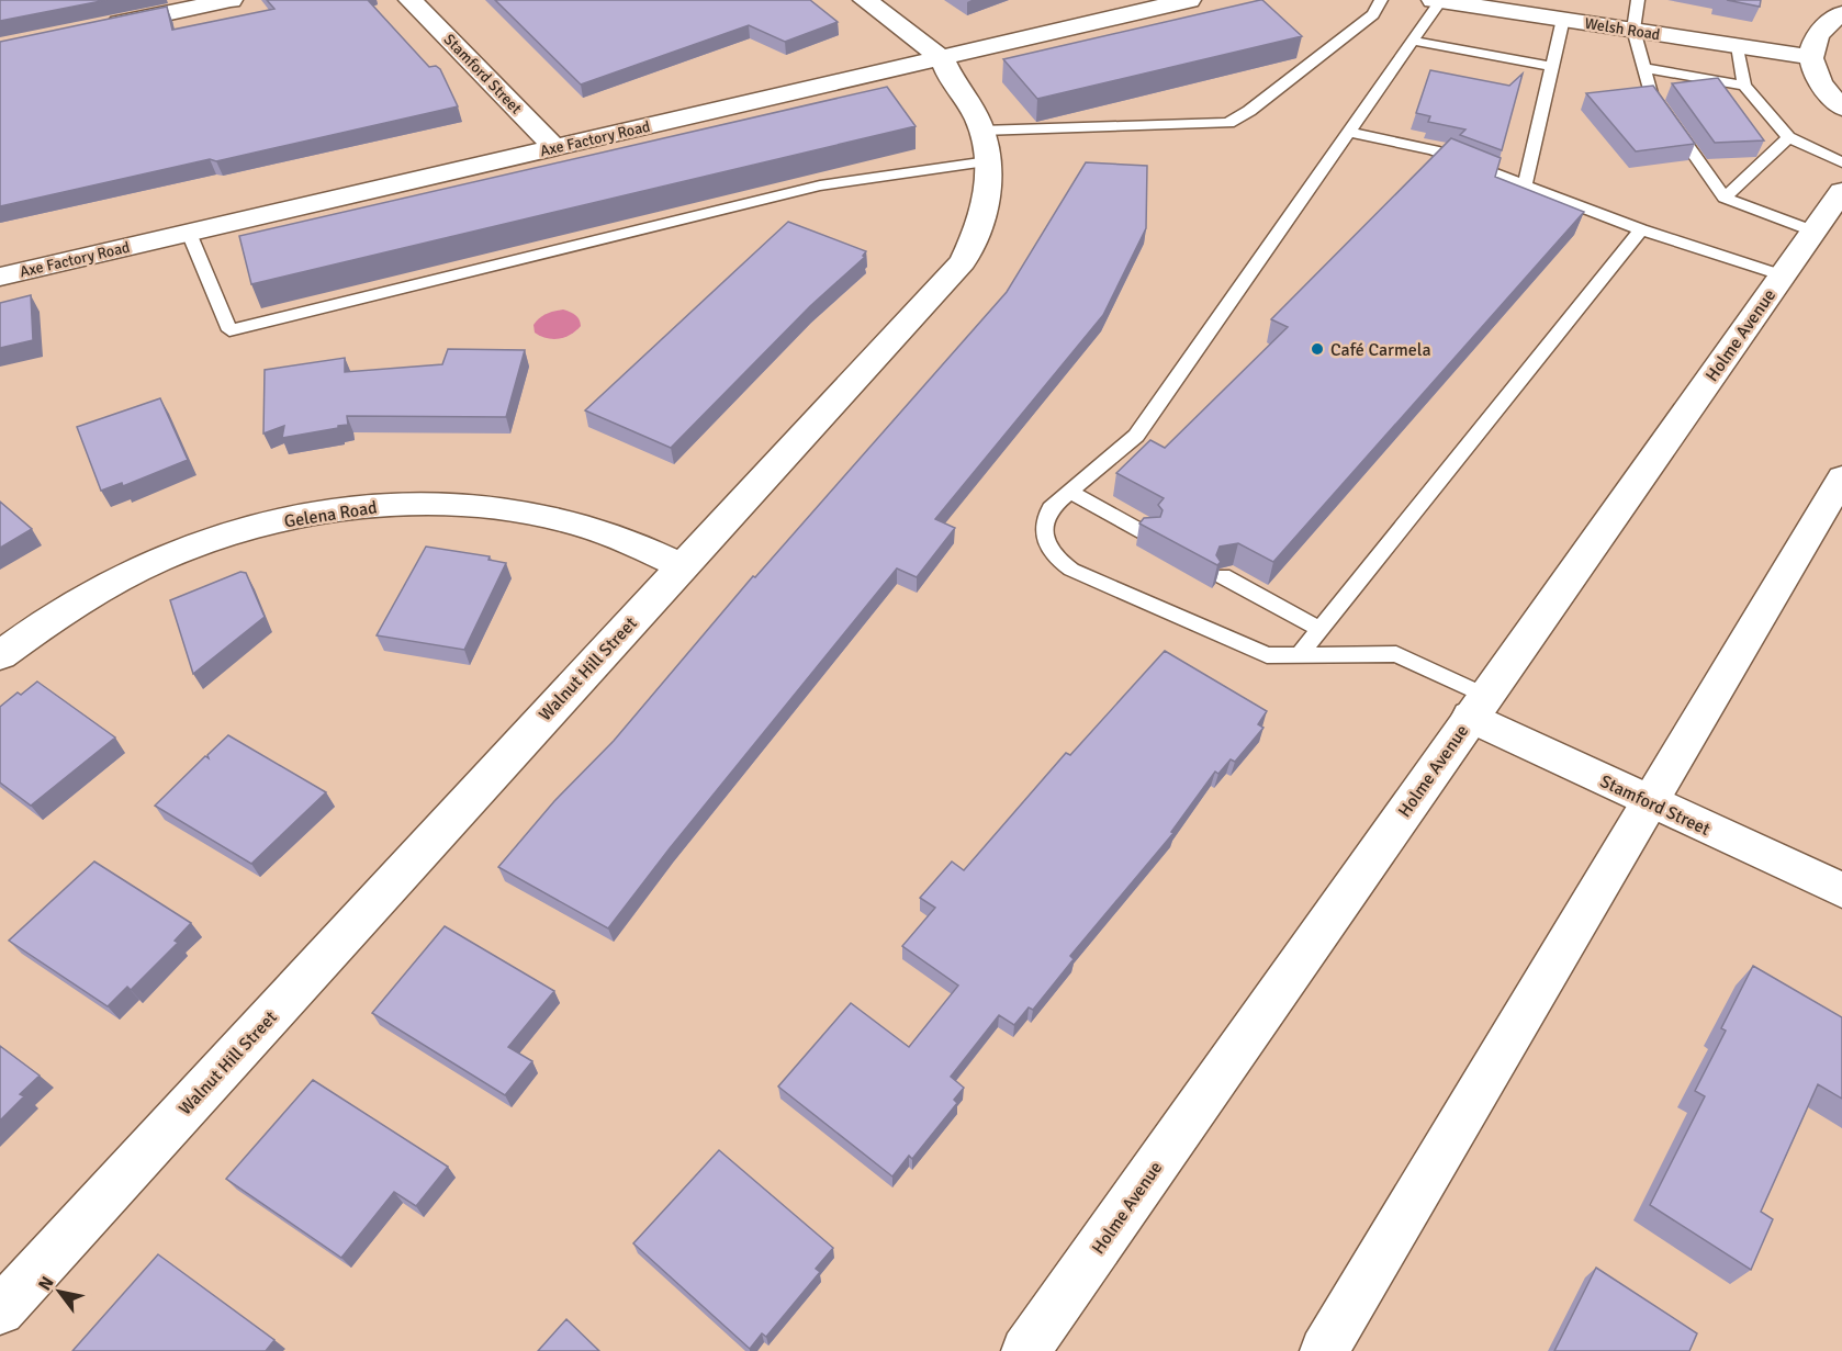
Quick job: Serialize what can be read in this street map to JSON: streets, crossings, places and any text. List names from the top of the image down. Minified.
{"streets":{"street":["Welsh Road","Stamford Street","Axe Factory Road","Holme Avenue","Gelena Road","Walnut Hill Street"]},"crossings":[["Stamford Street","Axe Factory Road"],["Stamford Street","Holme Avenue"],["Axe Factory Road","Walnut Hill Street"],["Gelena Road","Walnut Hill Street"]],"places":["Café Carmela"],"north":"top left"}
